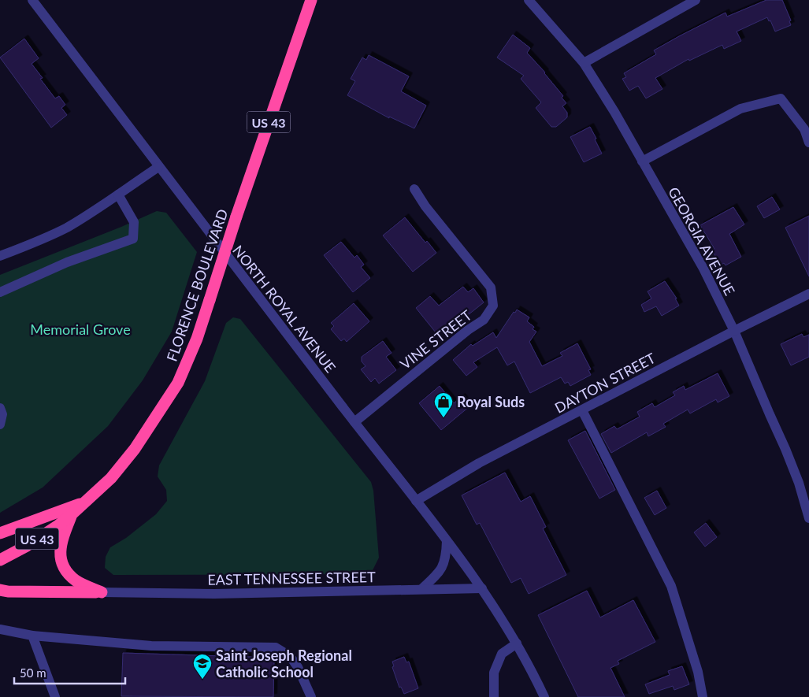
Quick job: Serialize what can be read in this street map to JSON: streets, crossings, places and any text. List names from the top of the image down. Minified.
{"streets":{"highway":["US 43","FLORENCE BOULEVARD"],"street":["GEORGIA AVENUE","NORTH ROYAL AVENUE","VINE STREET","DAYTON STREET","EAST TENNESSEE STREET"]},"crossings":[["GEORGIA AVENUE","DAYTON STREET"],["NORTH ROYAL AVENUE","VINE STREET"],["NORTH ROYAL AVENUE","DAYTON STREET"],["NORTH ROYAL AVENUE","EAST TENNESSEE STREET"]],"parks":["Memorial Grove"],"places":{"shop":["Royal Suds"],"school or university":["Saint Joseph Regional Catholic School"]},"scale_bar":"50 m"}
